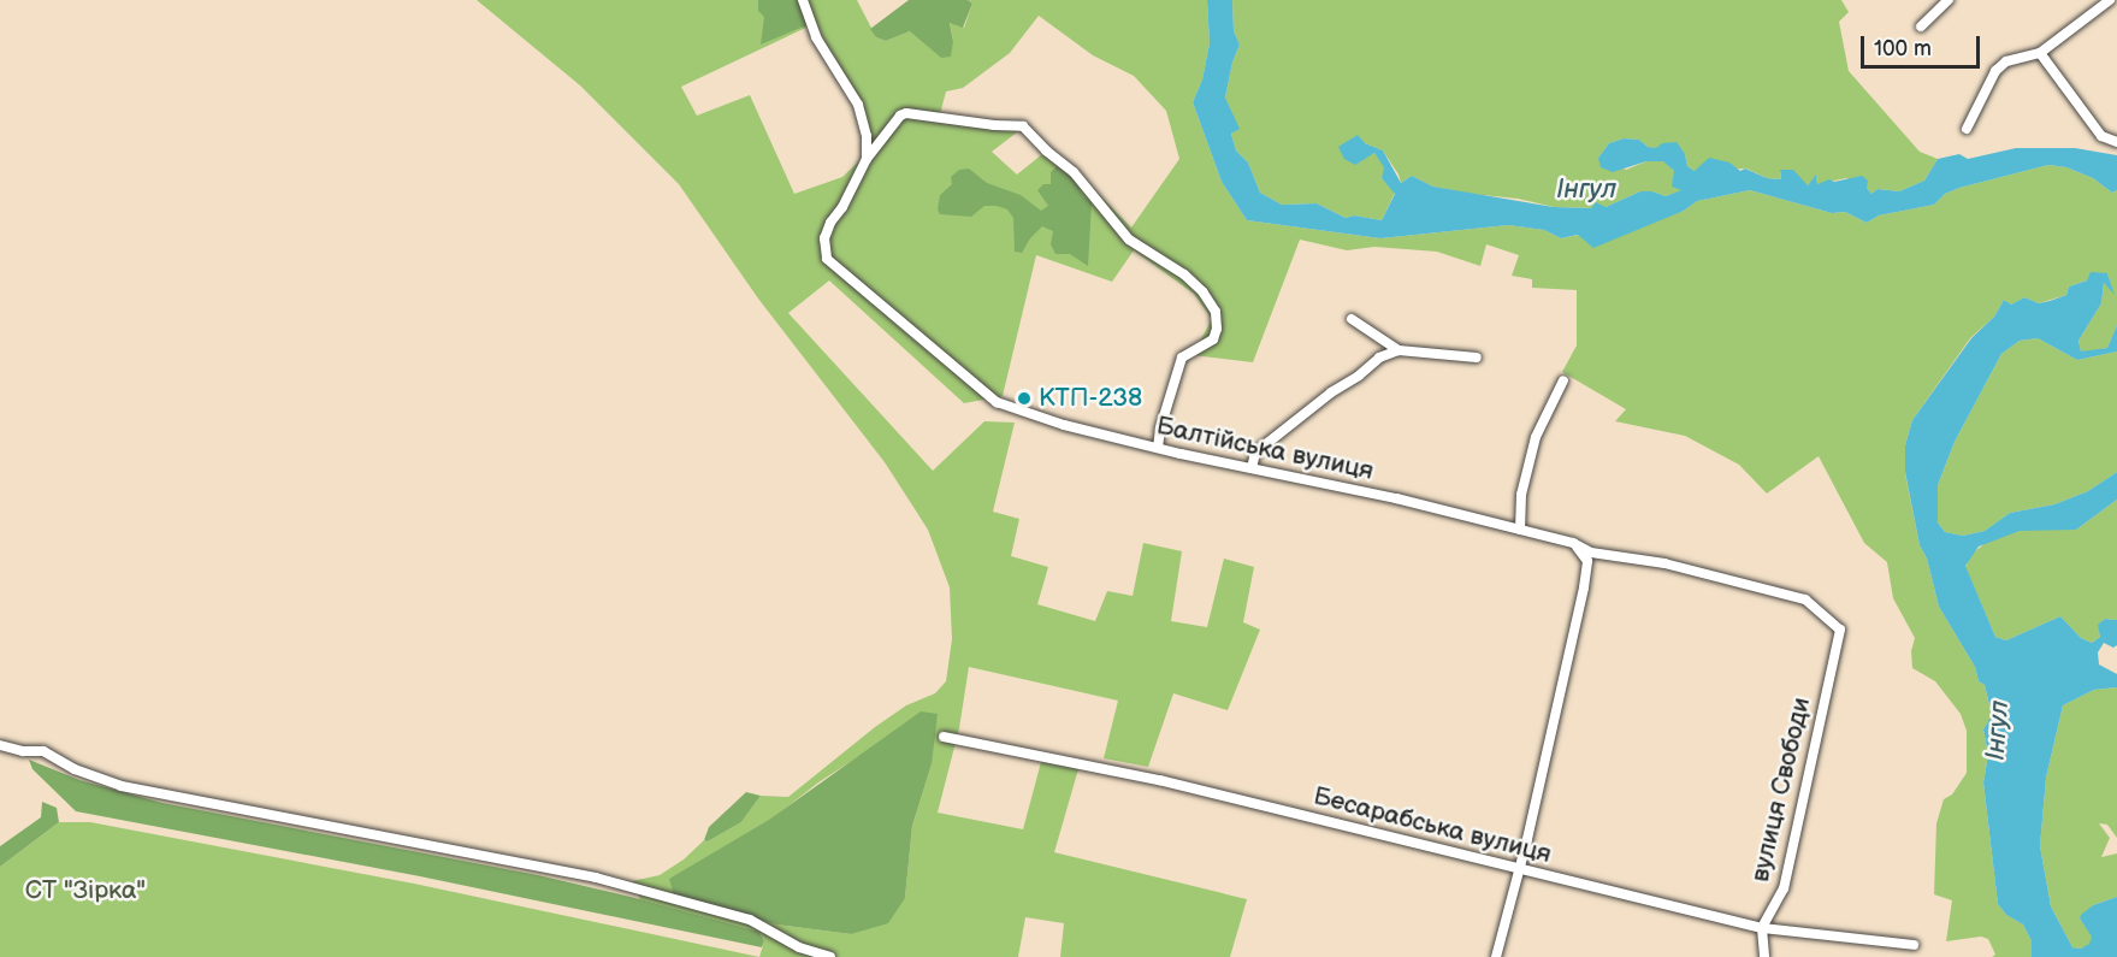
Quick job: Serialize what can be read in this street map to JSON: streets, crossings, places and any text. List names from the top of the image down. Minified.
{"streets":{"street":["Балтійська вулиця","вулиця Свободи","Бесарабська вулиця"]},"crossings":[["Балтійська вулиця","вулиця Свободи"],["вулиця Свободи","Бесарабська вулиця"]],"water":["Інгул"],"parks":["СТ \"Зірка\""],"places":["КТП-238"],"scale_bar":"100 m"}
